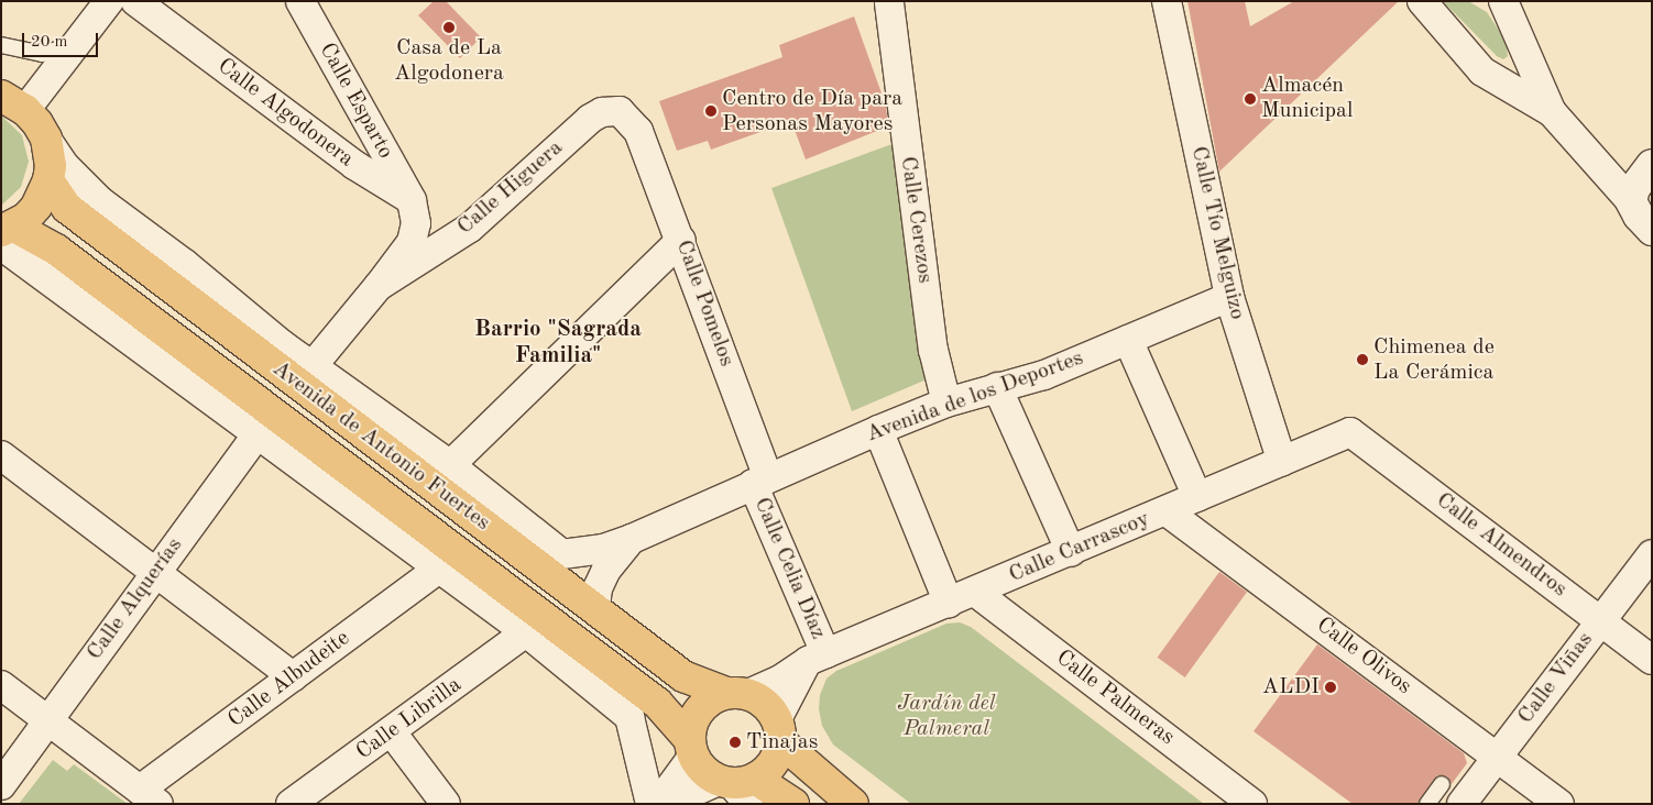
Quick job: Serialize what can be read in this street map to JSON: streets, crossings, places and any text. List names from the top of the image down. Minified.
{"streets":{"main road":["Avenida de Antonio Fuertes"],"street":["Calle Esparto","Calle Algodonera","Calle Higuera","Calle Cerezos","Calle Tío Melguizo","Calle Pomelos","Avenida de los Deportes","Calle Almendros","Calle Carrascoy","Calle Celia Díaz","Calle Alquerías","Calle Olivos","Calle Viñas","Calle Albudeite","Calle Palmeras","Calle Librilla"]},"crossings":[["Calle Esparto","Calle Algodonera"],["Calle Esparto","Calle Higuera"],["Calle Algodonera","Calle Higuera"],["Calle Higuera","Calle Pomelos"],["Calle Higuera","Avenida de Antonio Fuertes"],["Calle Cerezos","Avenida de los Deportes"],["Calle Tío Melguizo","Avenida de los Deportes"],["Calle Tío Melguizo","Calle Carrascoy"],["Calle Pomelos","Avenida de los Deportes"],["Calle Pomelos","Calle Celia Díaz"],["Avenida de los Deportes","Calle Celia Díaz"],["Avenida de Antonio Fuertes","Calle Carrascoy"],["Avenida de Antonio Fuertes","Calle Alquerías"],["Avenida de Antonio Fuertes","Calle Albudeite"],["Avenida de Antonio Fuertes","Calle Librilla"],["Calle Almendros","Calle Carrascoy"],["Calle Almendros","Calle Viñas"],["Calle Carrascoy","Calle Celia Díaz"],["Calle Carrascoy","Calle Olivos"],["Calle Carrascoy","Calle Palmeras"],["Calle Olivos","Calle Viñas"]],"districts":["Barrio \"Sagrada Familia\""],"parks":["Jardín del Palmeral"],"places":["Casa de La Algodonera","Almacén Municipal","Centro de Día para Personas Mayores","Chimenea de La Cerámica","ALDI","Tinajas"],"scale_bar":"20 m"}
